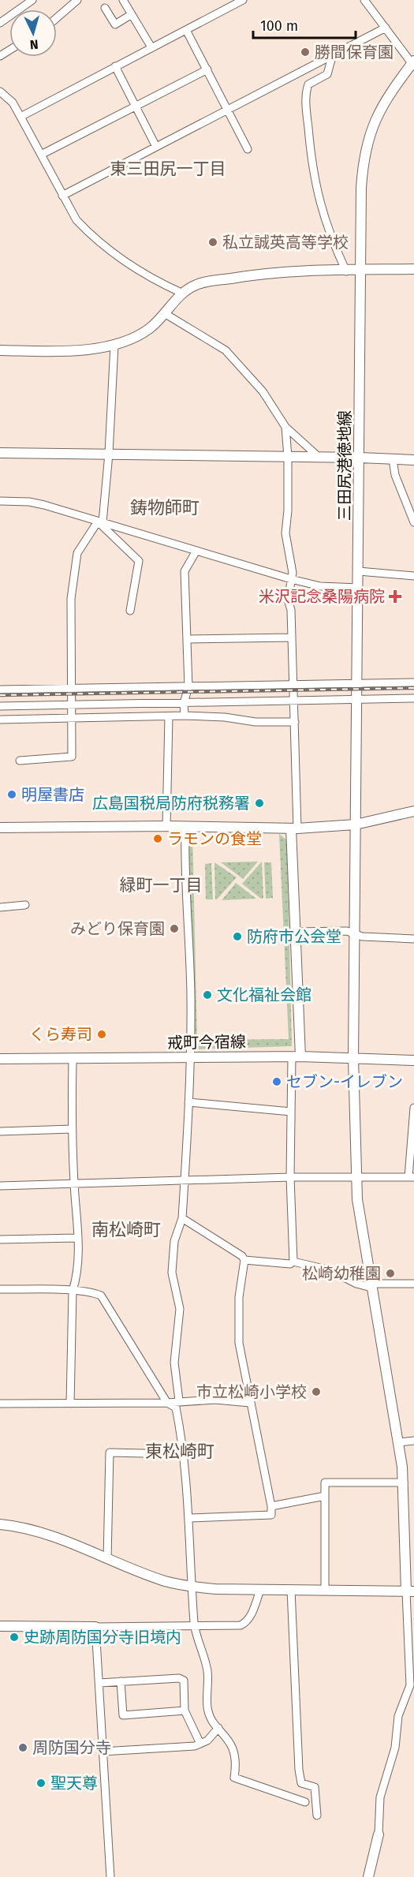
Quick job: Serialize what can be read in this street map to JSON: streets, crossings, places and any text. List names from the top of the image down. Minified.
{"streets":{"street":["三田尻港徳地線","戒町今宿線"]},"crossings":[["三田尻港徳地線","戒町今宿線"]],"districts":["東三田尻一丁目","鋳物師町","緑町一丁目","南松崎町","東松崎町"],"places":{"other":["勝間保育園","私立誠英高等学校","明屋書店","広島国税局防府税務署","ラモンの食堂","みどり保育園","防府市公会堂","文化福祉会館","くら寿司","セブン-イレブン","松崎幼稚園","市立松崎小学校","史跡周防国分寺旧境内","周防国分寺","聖天尊"],"health":["米沢記念桑陽病院"]},"scale_bar":"100 m","north":"bottom"}
